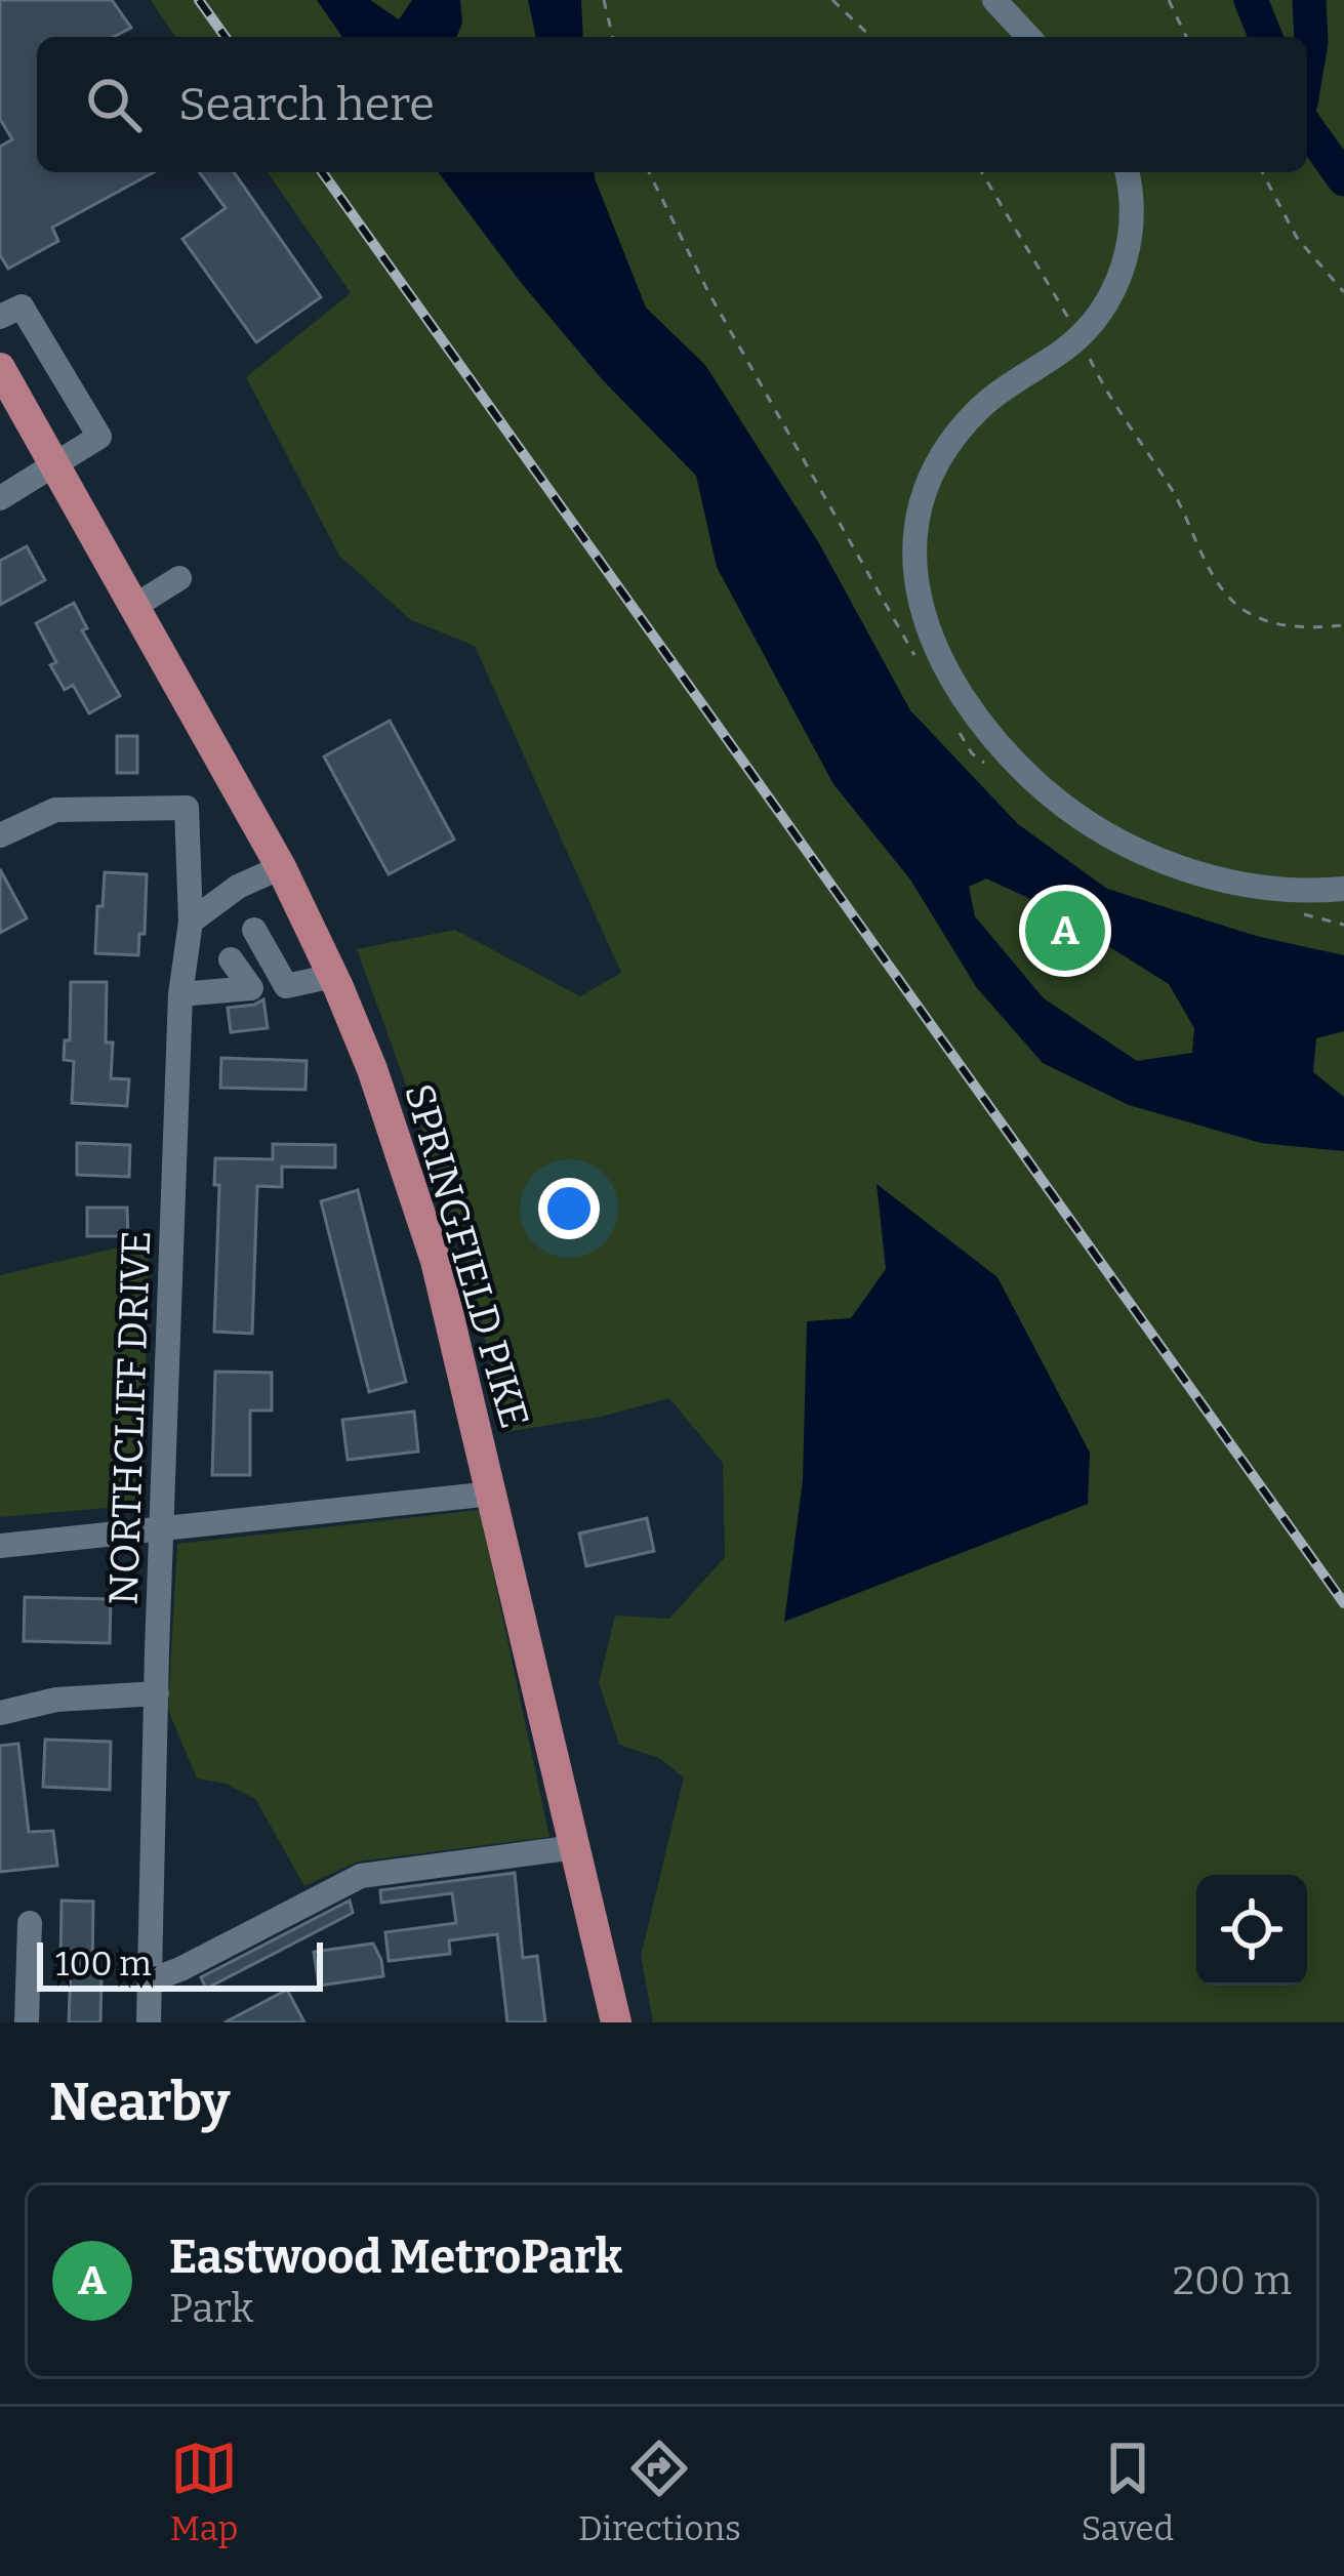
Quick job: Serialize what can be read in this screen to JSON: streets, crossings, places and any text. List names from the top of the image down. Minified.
{"streets":{"main road":["SPRINGFIELD PIKE"],"street":["NORTHCLIFF DRIVE"]},"scale_bar":"100 m","page":{"search":"Search here","pins":"A","scale":"100 m","heading":"Nearby","list":[{"mark":"A","name":"Eastwood MetroPark","note":"Park","value":"200 m"}],"nav":["Map","Directions","Saved"]}}
